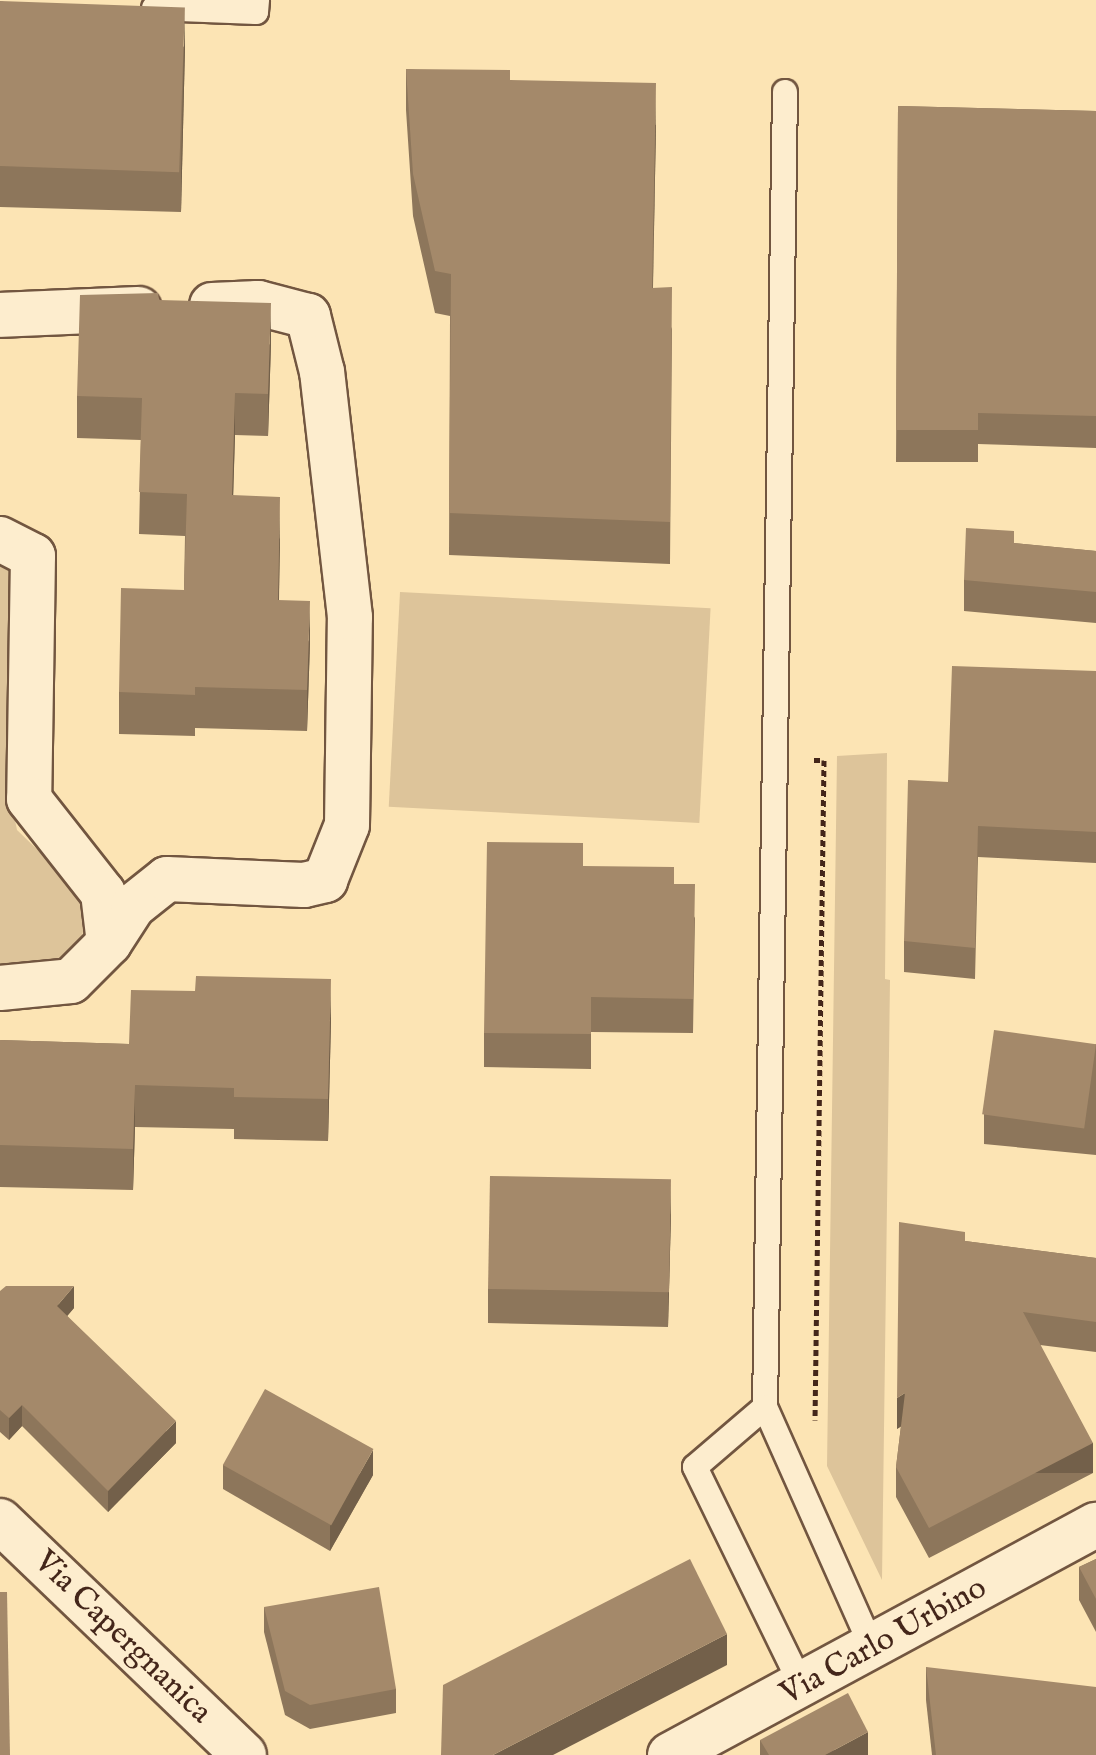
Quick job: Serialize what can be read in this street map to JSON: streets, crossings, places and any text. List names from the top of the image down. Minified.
{"streets":{"street":["Via Capergnanica","Via Carlo Urbino"]}}
